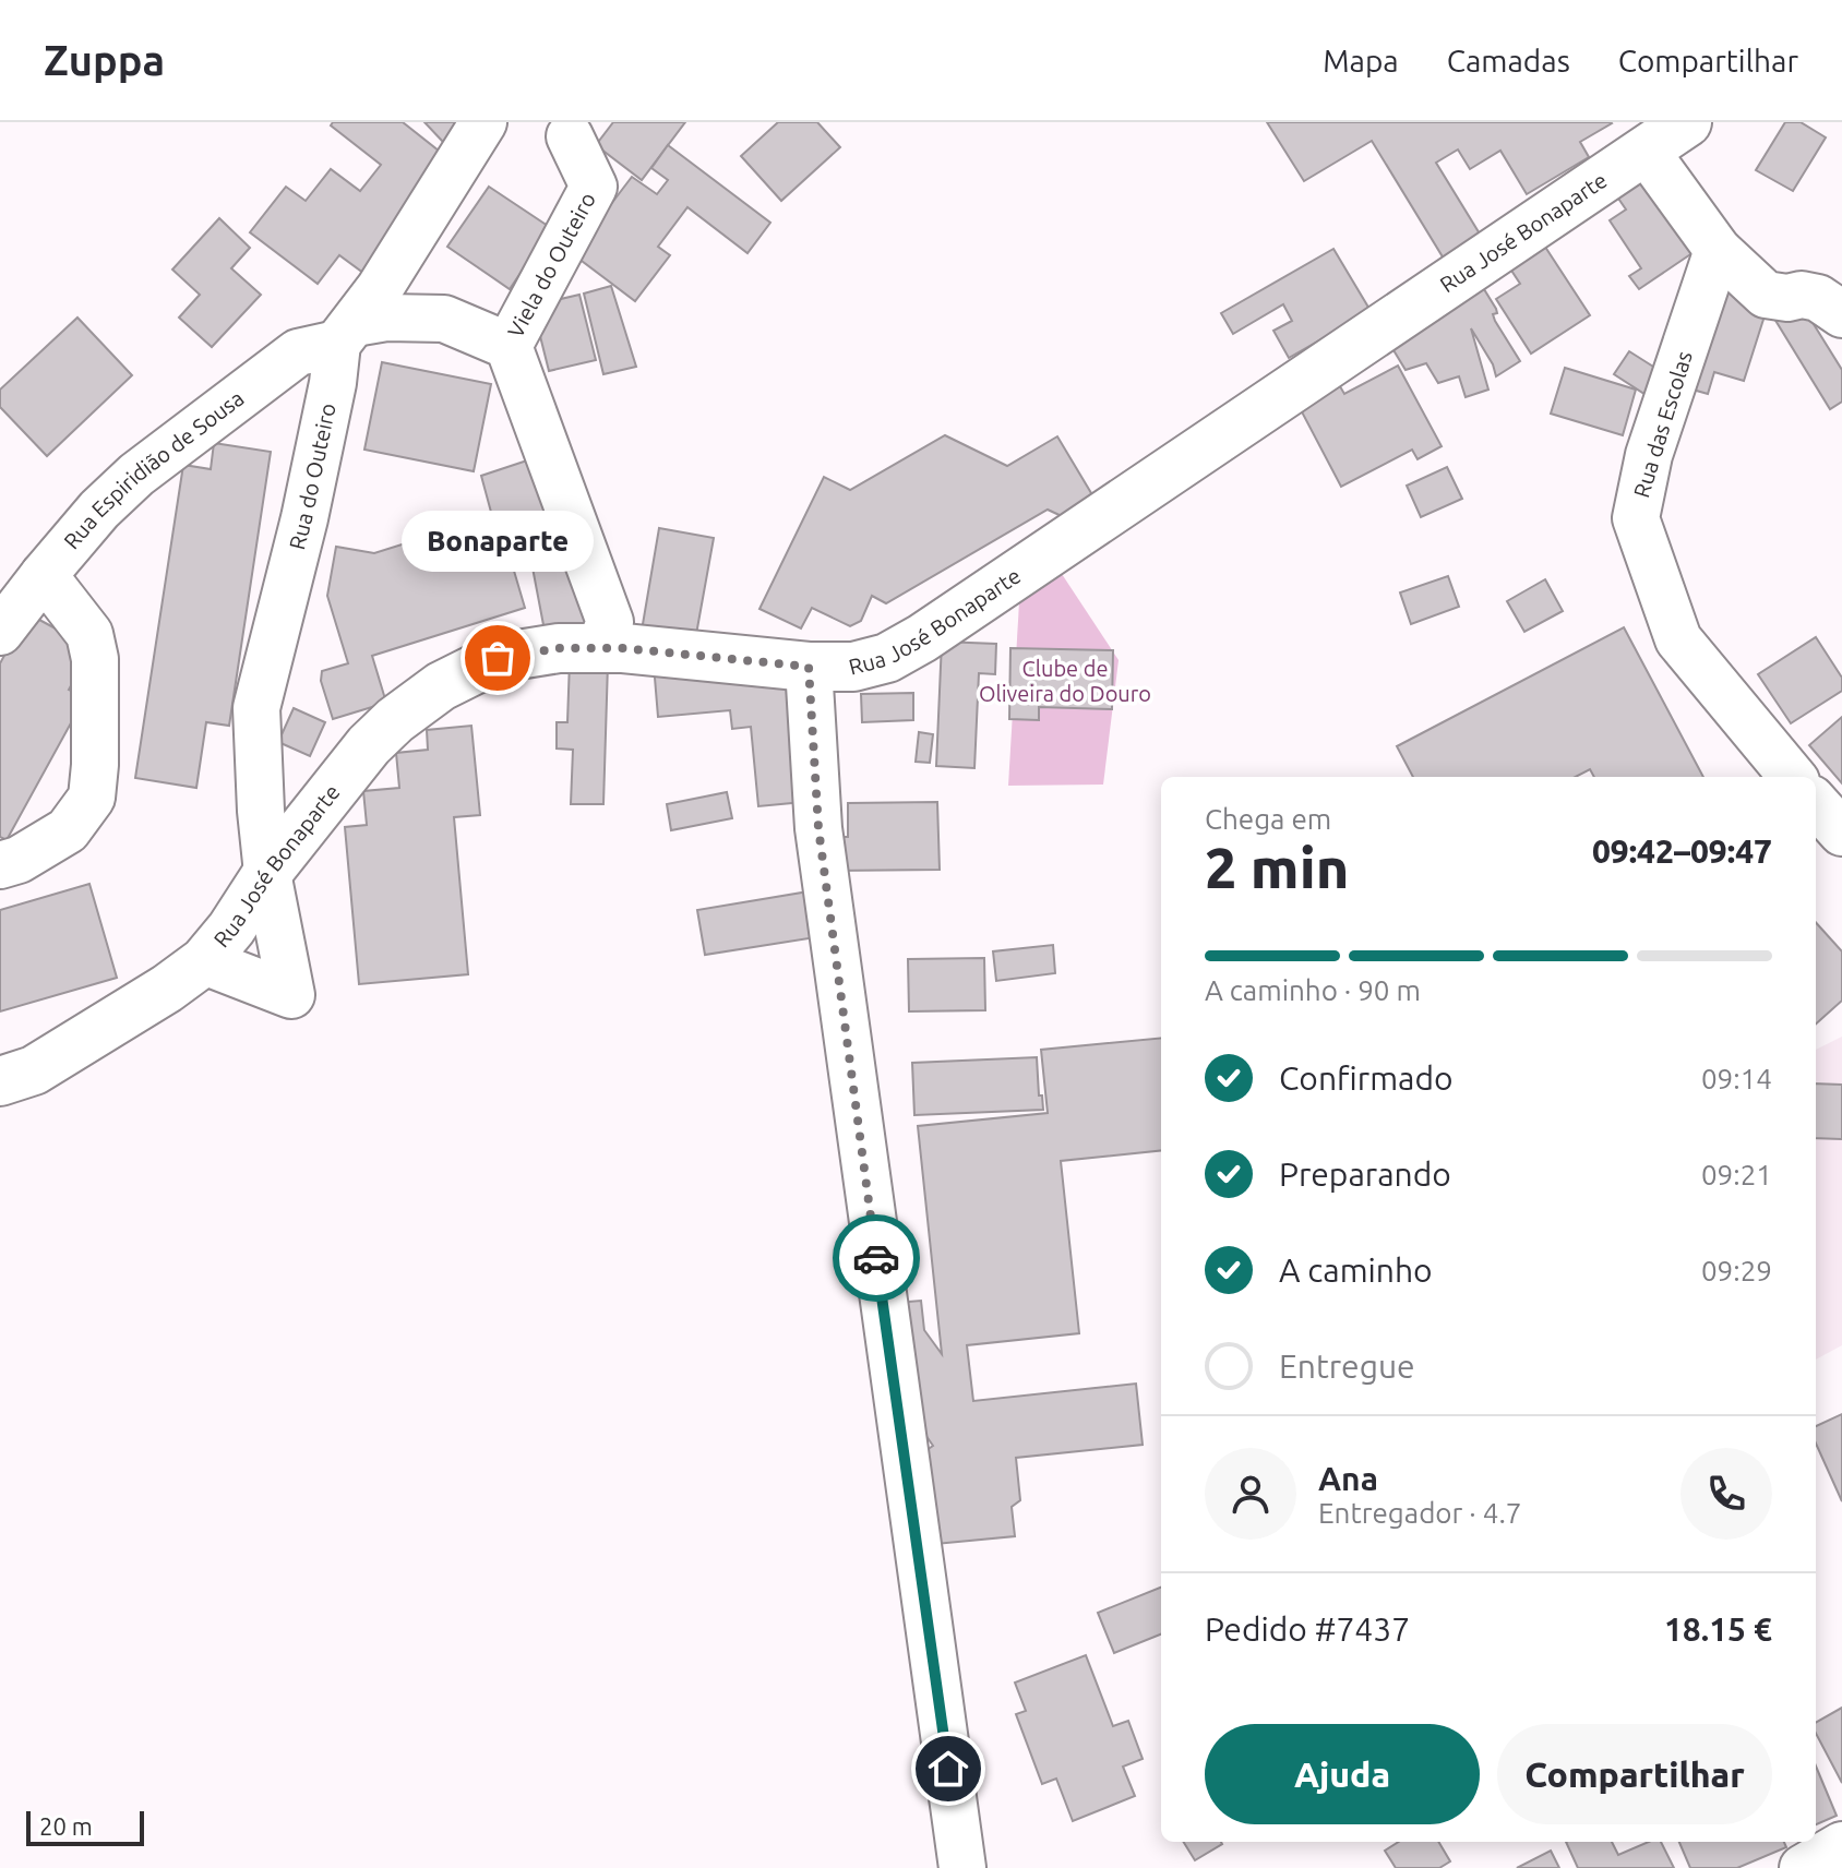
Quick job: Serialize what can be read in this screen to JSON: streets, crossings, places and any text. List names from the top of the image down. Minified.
{"streets":{"street":["Rua José Bonaparte","Viela do Outeiro","Rua das Escolas","Rua Espiridião de Sousa","Rua do Outeiro"]},"crossings":[["Rua José Bonaparte","Rua do Outeiro"],["Viela do Outeiro","Rua Espiridião de Sousa"],["Rua Espiridião de Sousa","Rua do Outeiro"]],"parks":["Clube de Oliveira do Douro"],"places":["Bonaparte"],"scale_bar":"20 m","page":{"header":"Zuppa","nav":["Mapa","Camadas","Compartilhar"],"bubble":"Bonaparte","heading":["2 min","Chega em","09:42–09:47"],"panel":["Ana","Entregador · 4.7","Pedido #7437","18.15 €"],"bar":"A caminho · 90 m","list":[["Confirmado","09:14"],["Preparando","09:21"],["A caminho","09:29"],"Entregue"],"buttons":["Ajuda","Compartilhar"],"scale":"20 m"}}
